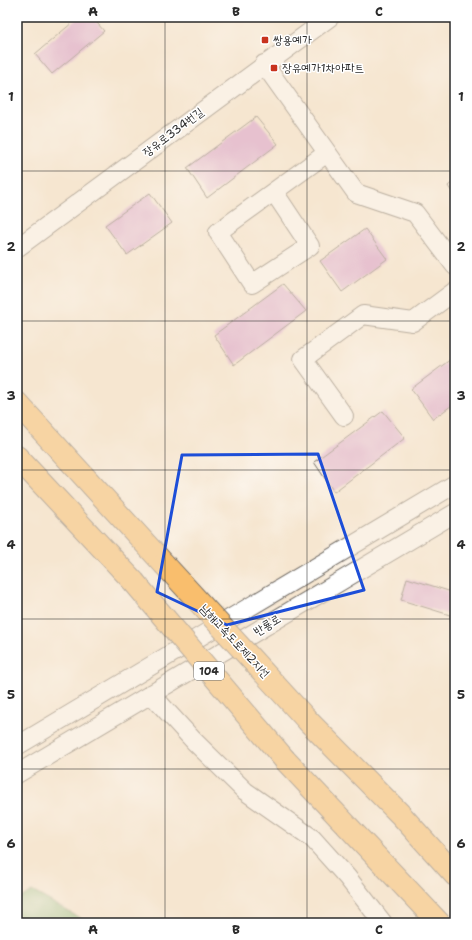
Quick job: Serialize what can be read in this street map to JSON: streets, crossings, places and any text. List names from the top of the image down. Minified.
{"streets":{"highway":["남해고속도로제2지선","104"],"street":["장유로334번길","반룡로"]},"places":{"transit":["쌍용예가","장유예가1차아파트"]},"grid":{"columns":["A","B","C"],"rows":["1","2","3","4","5","6"]}}
